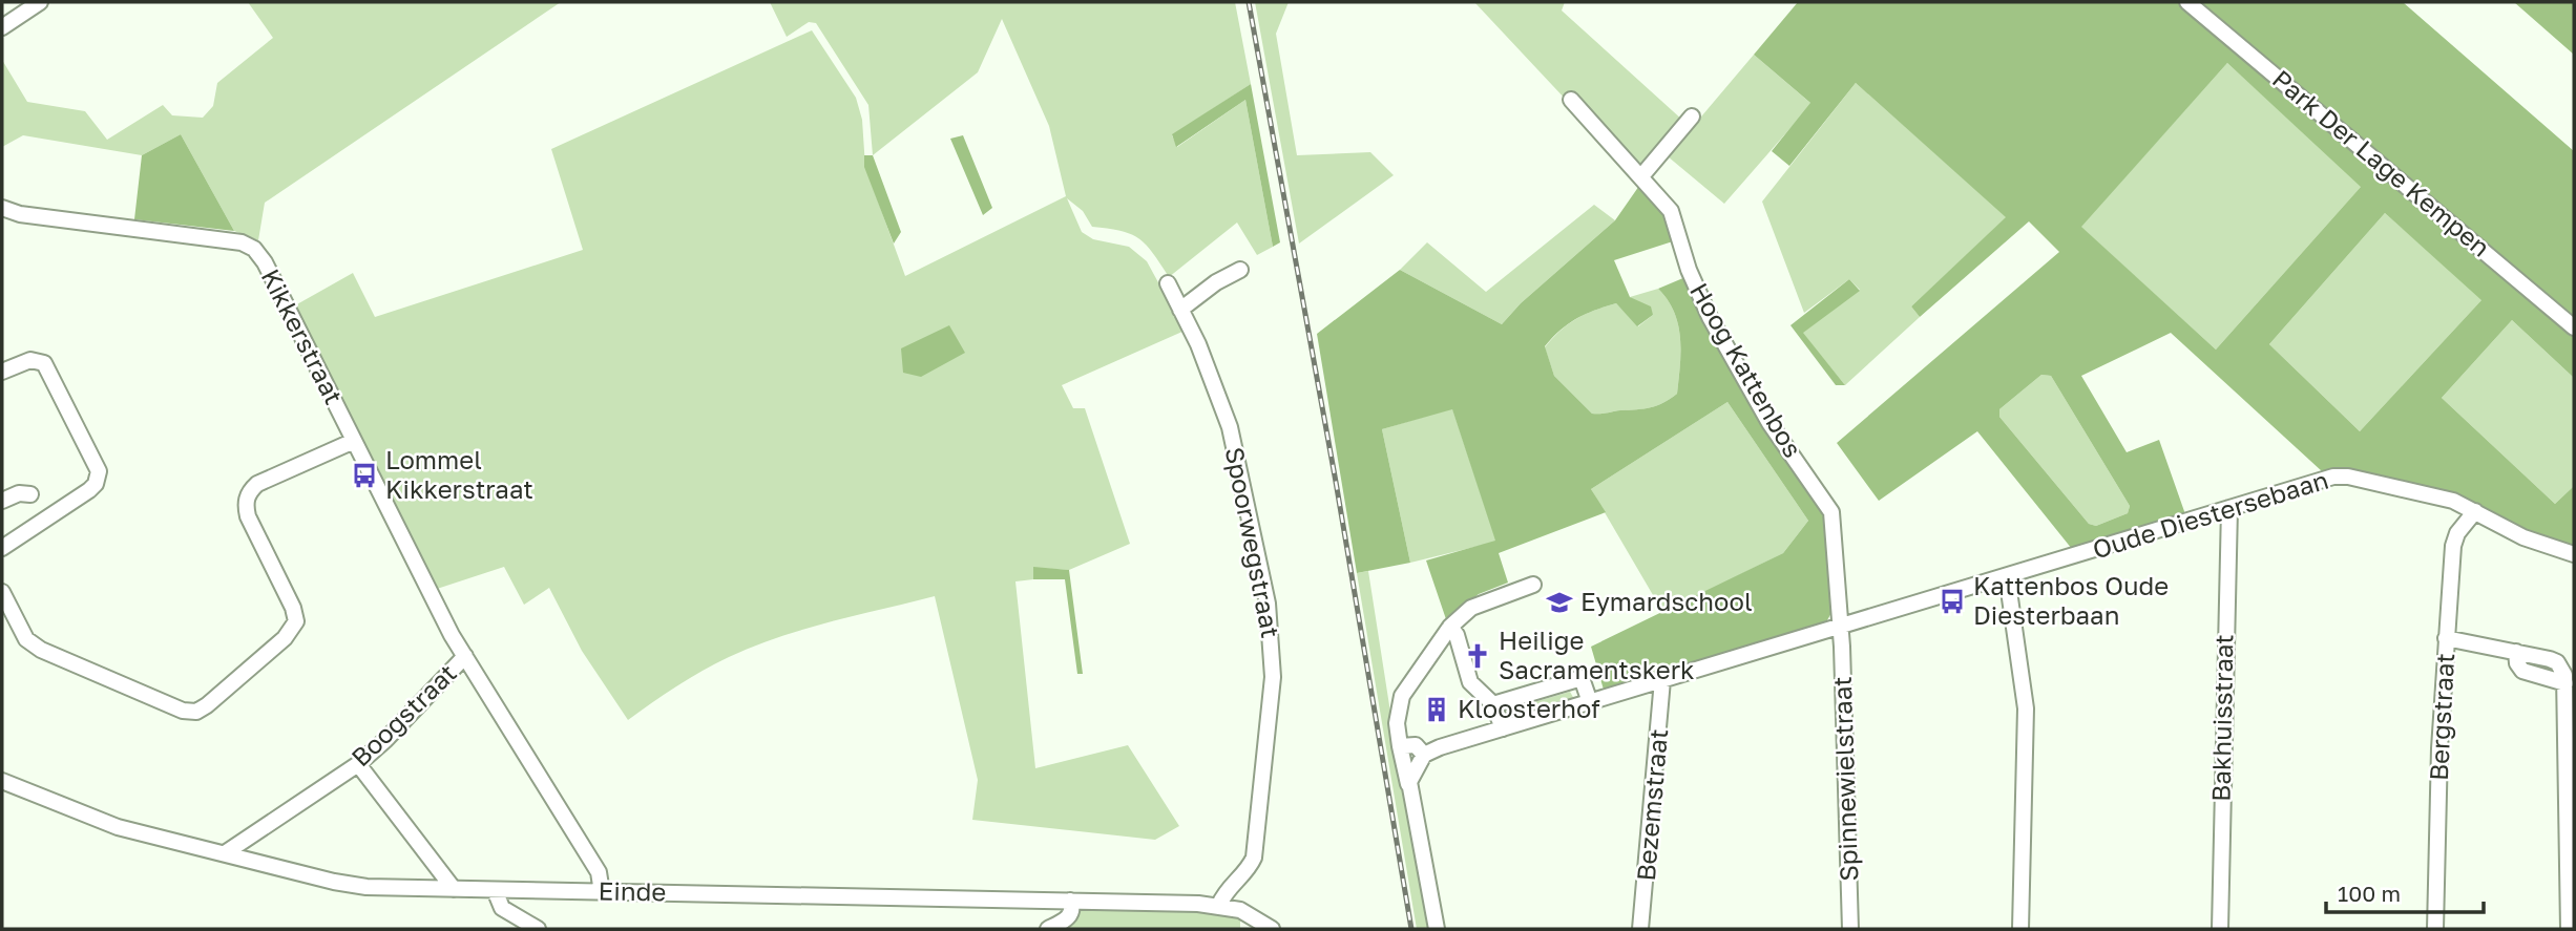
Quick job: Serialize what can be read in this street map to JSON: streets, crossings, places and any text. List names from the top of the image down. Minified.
{"streets":{"street":["Park Der Lage Kempen","Kikkerstraat","Hoog Kattenbos","Oude Diestersebaan","Spoorwegstraat","Boogstraat","Bergstraat","Bakhuisstraat","Spinnewielstraat","Bezemstraat","Einde"]},"crossings":[["Kikkerstraat","Boogstraat"],["Hoog Kattenbos","Oude Diestersebaan"],["Hoog Kattenbos","Spinnewielstraat"],["Oude Diestersebaan","Bergstraat"],["Oude Diestersebaan","Bakhuisstraat"],["Oude Diestersebaan","Spinnewielstraat"],["Oude Diestersebaan","Bezemstraat"],["Spoorwegstraat","Einde"],["Boogstraat","Einde"]],"places":{"bus stop":["Lommel Kikkerstraat","Kattenbos Oude Diesterbaan"],"school or university":["Eymardschool"],"church":["Heilige Sacramentskerk"],"building":["Kloosterhof"]},"scale_bar":"100 m"}
